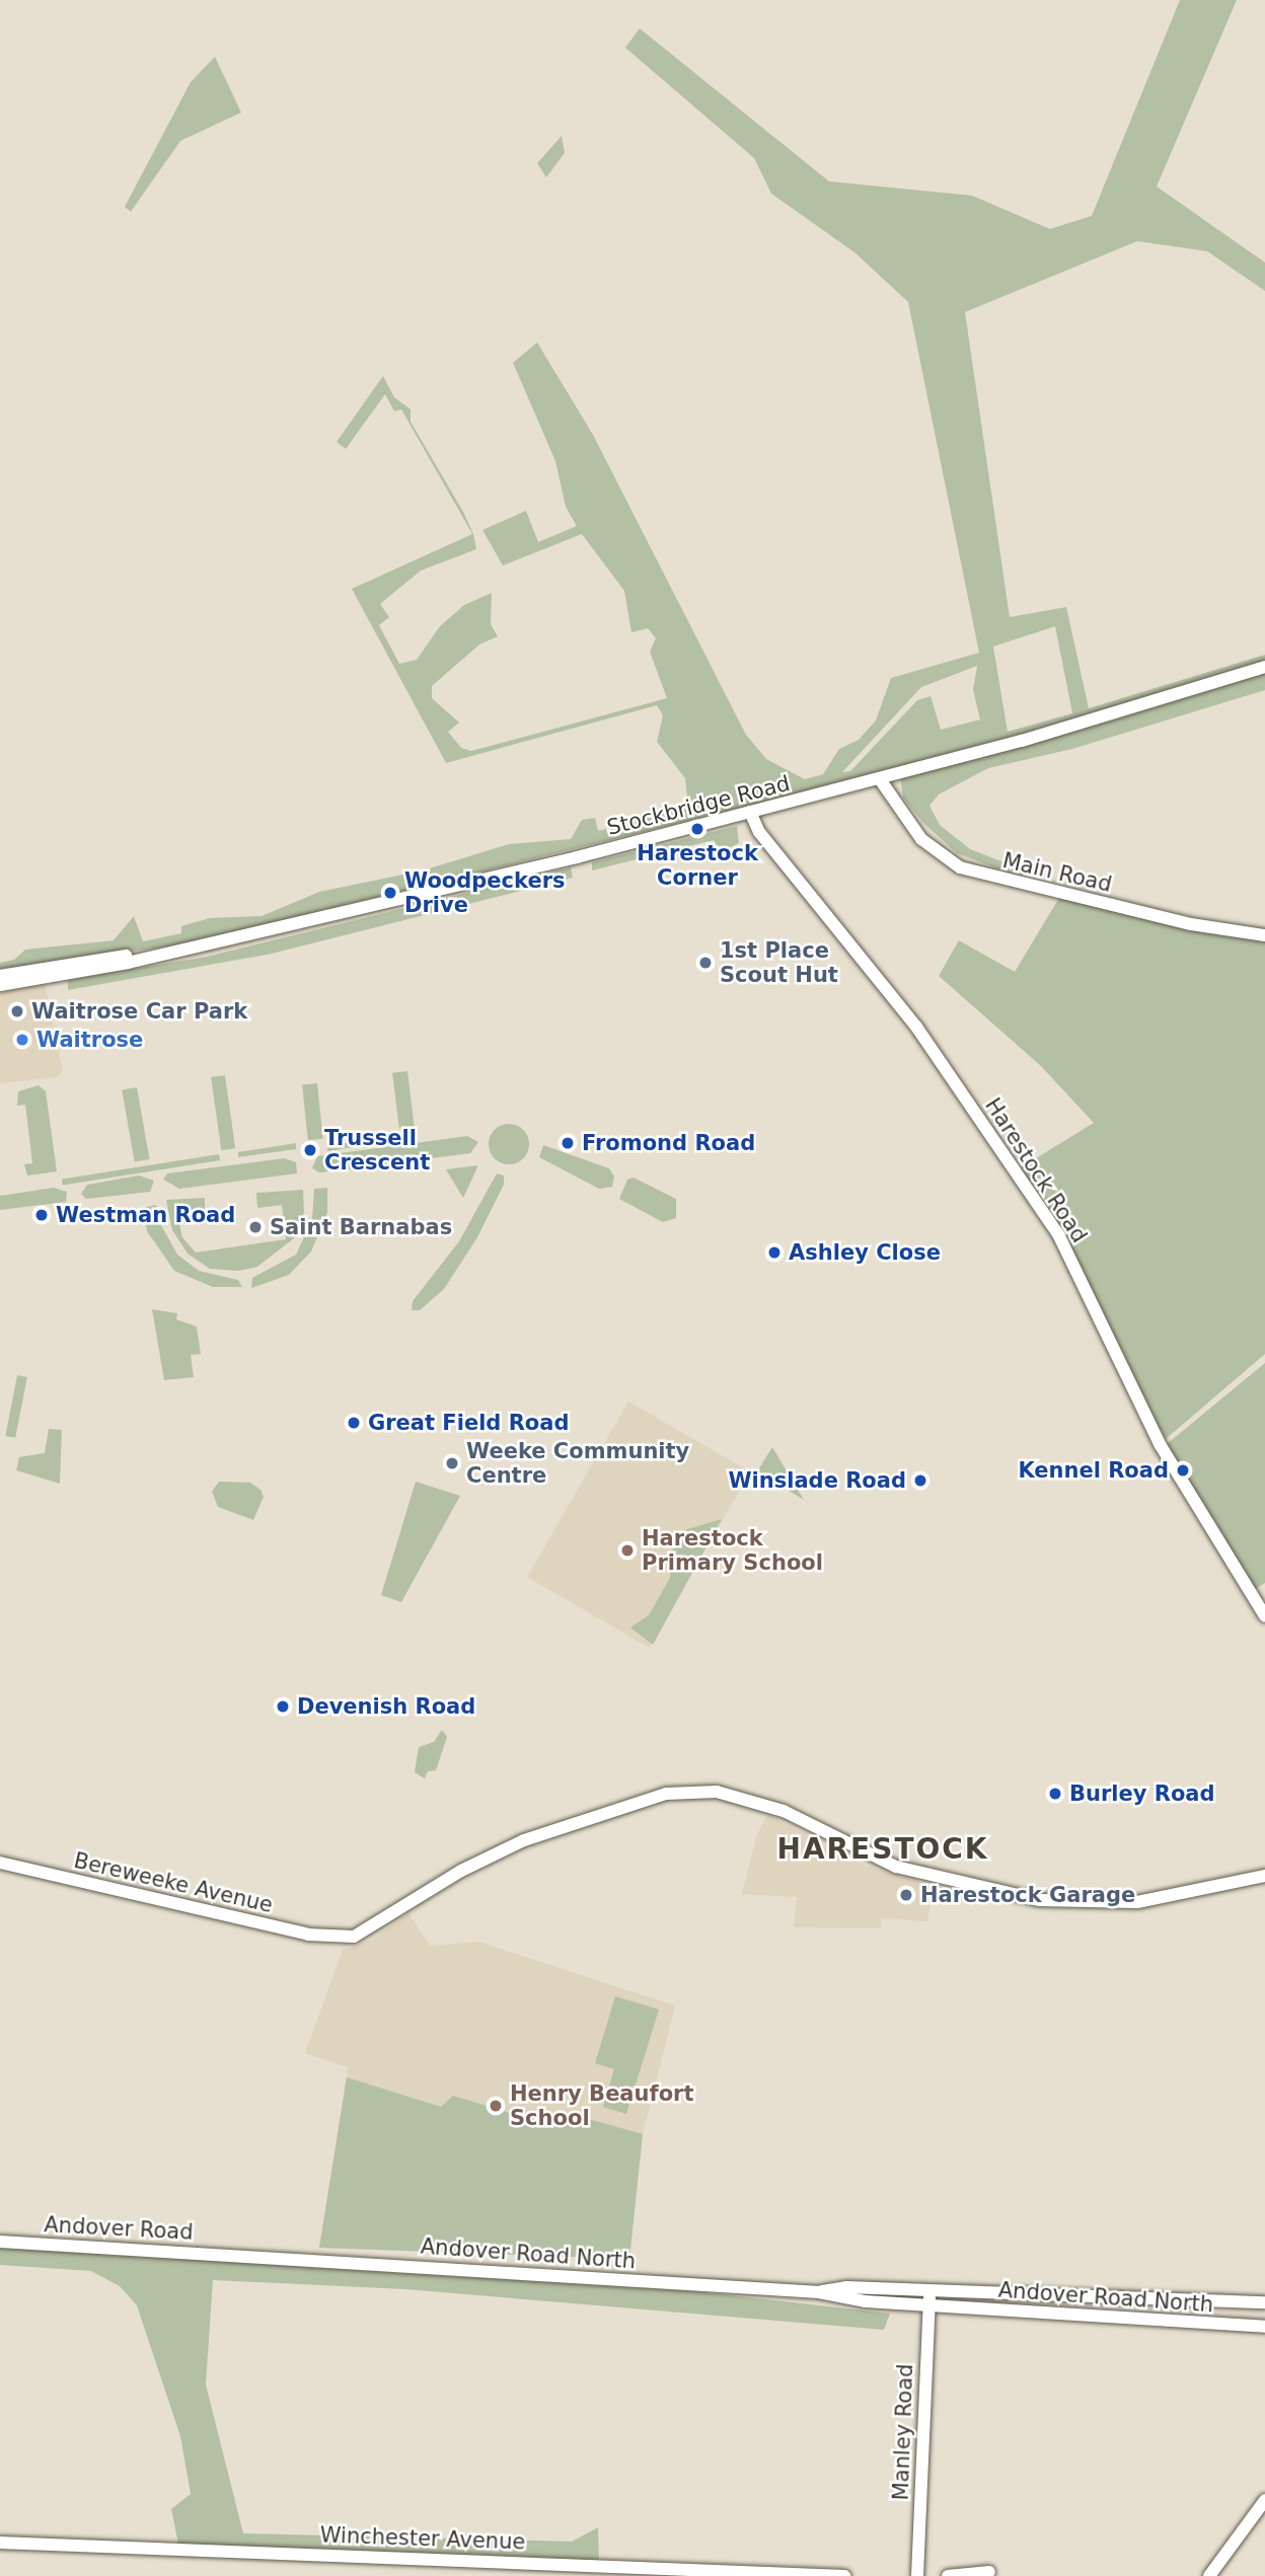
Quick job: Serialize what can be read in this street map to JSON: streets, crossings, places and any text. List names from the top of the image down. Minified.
{"streets":{"street":["Stockbridge Road","Main Road","Harestock Road","Bereweeke Avenue","Andover Road","Andover Road North","Manley Road","Winchester Avenue"]},"crossings":[["Stockbridge Road","Main Road"],["Stockbridge Road","Harestock Road"],["Andover Road","Andover Road North"],["Andover Road North","Manley Road"]],"districts":["HARESTOCK"],"places":["Harestock Corner","Woodpeckers Drive","1st Place Scout Hut","Waitrose Car Park","Waitrose","Fromond Road","Trussell Crescent","Westman Road","Saint Barnabas","Ashley Close","Great Field Road","Weeke Community Centre","Kennel Road","Winslade Road","Harestock Primary School","Devenish Road","Burley Road","Harestock Garage","Henry Beaufort School"]}
